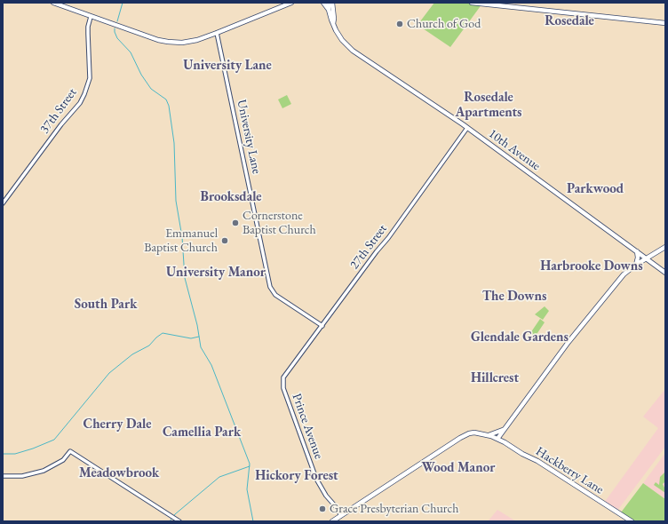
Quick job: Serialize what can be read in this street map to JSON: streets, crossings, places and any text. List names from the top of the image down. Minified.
{"streets":{"main road":["10th Avenue","Hackberry Lane"],"street":["37th Street","University Lane","27th Street","Prince Avenue"]},"crossings":[["University Lane","27th Street"],["10th Avenue","27th Street"],["27th Street","Prince Avenue"]],"districts":["Rosedale","University Lane","Rosedale Apartments","Parkwood","Brooksdale","Harbrooke Downs","University Manor","The Downs","South Park","Glendale Gardens","Hillcrest","Cherry Dale","Camellia Park","Wood Manor","Meadowbrook","Hickory Forest"],"places":["Church of God","Cornerstone Baptist Church","Emmanuel Baptist Church","Grace Presbyterian Church"]}
